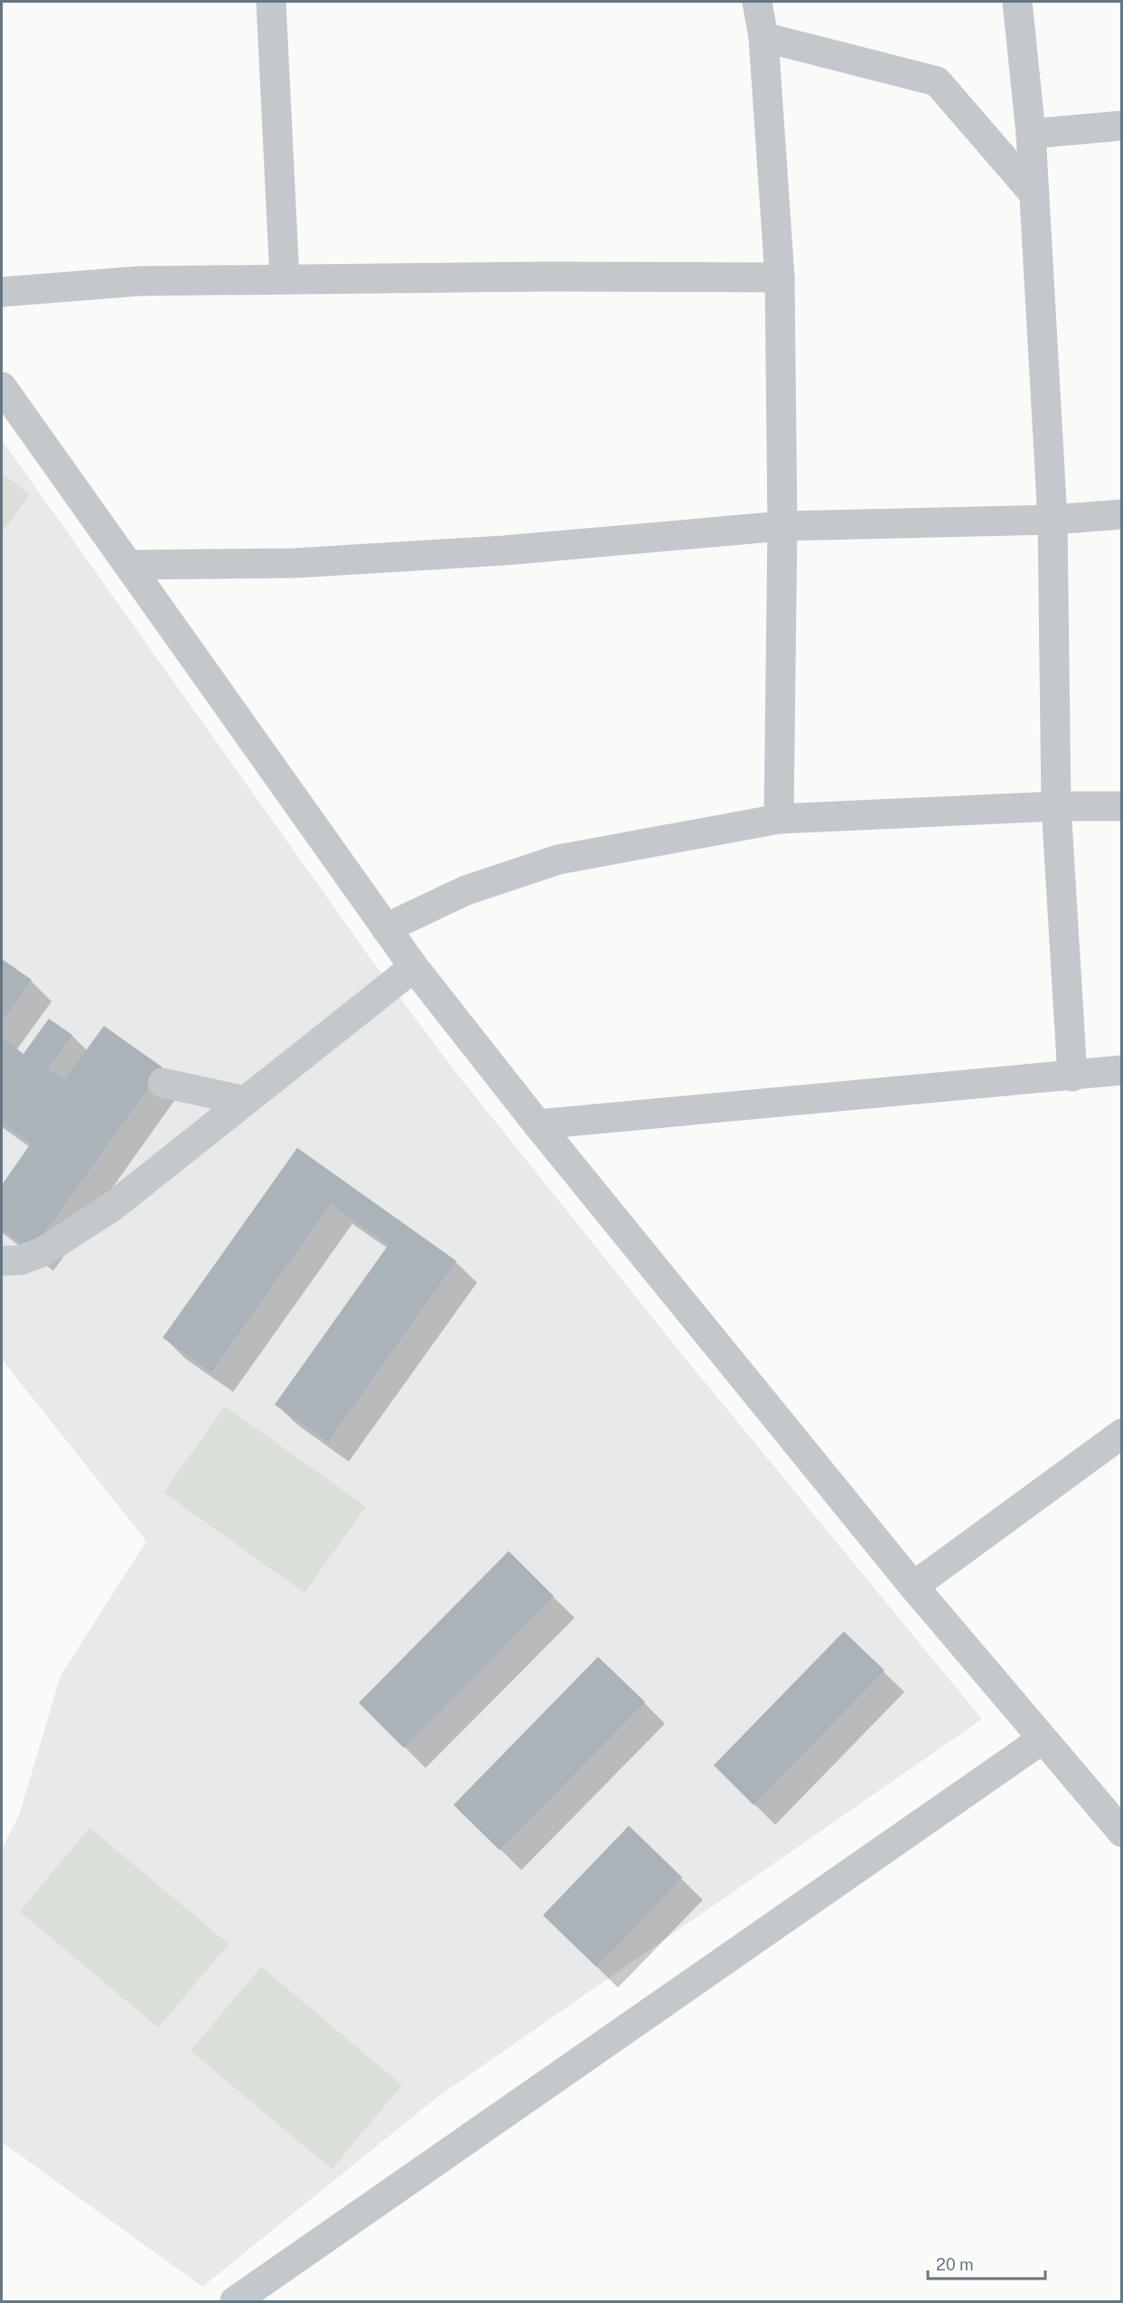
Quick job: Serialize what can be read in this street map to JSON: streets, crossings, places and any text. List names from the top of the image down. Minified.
{"scale_bar":"20 m"}
